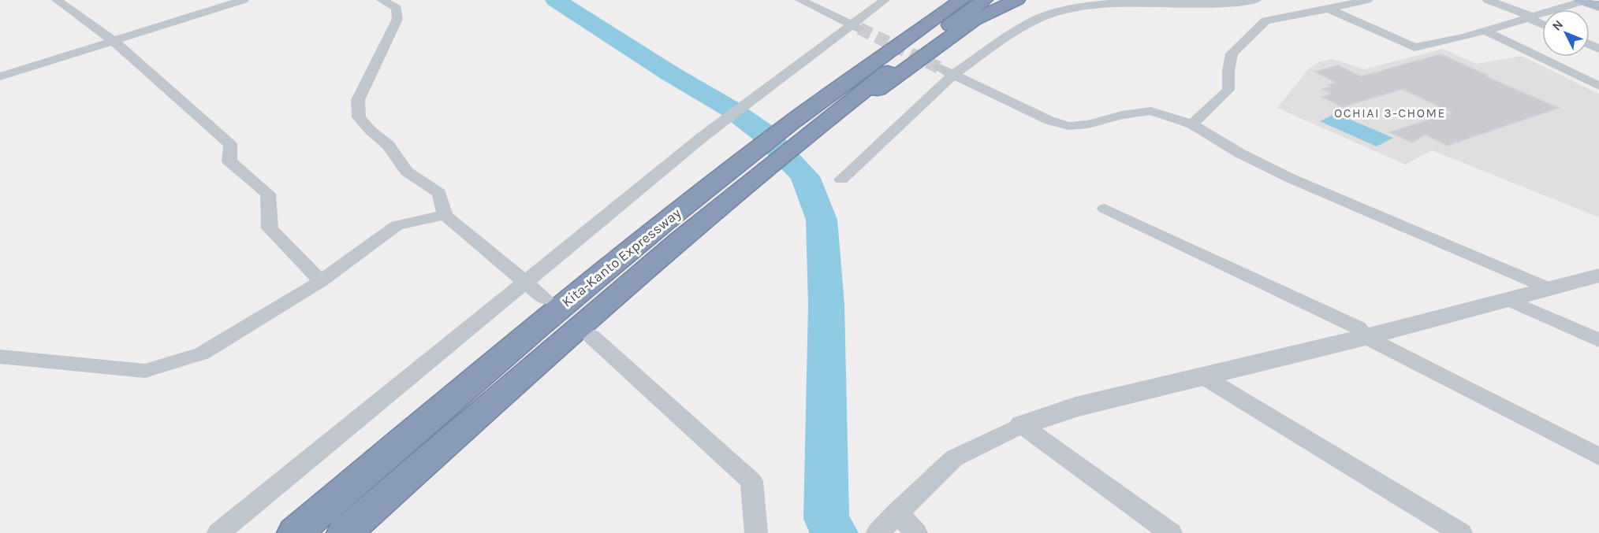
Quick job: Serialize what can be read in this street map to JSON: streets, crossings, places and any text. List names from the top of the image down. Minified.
{"streets":{"highway":["Kita-Kanto Expressway"]},"districts":["OCHIAI 3-CHOME"],"north":"top left"}
